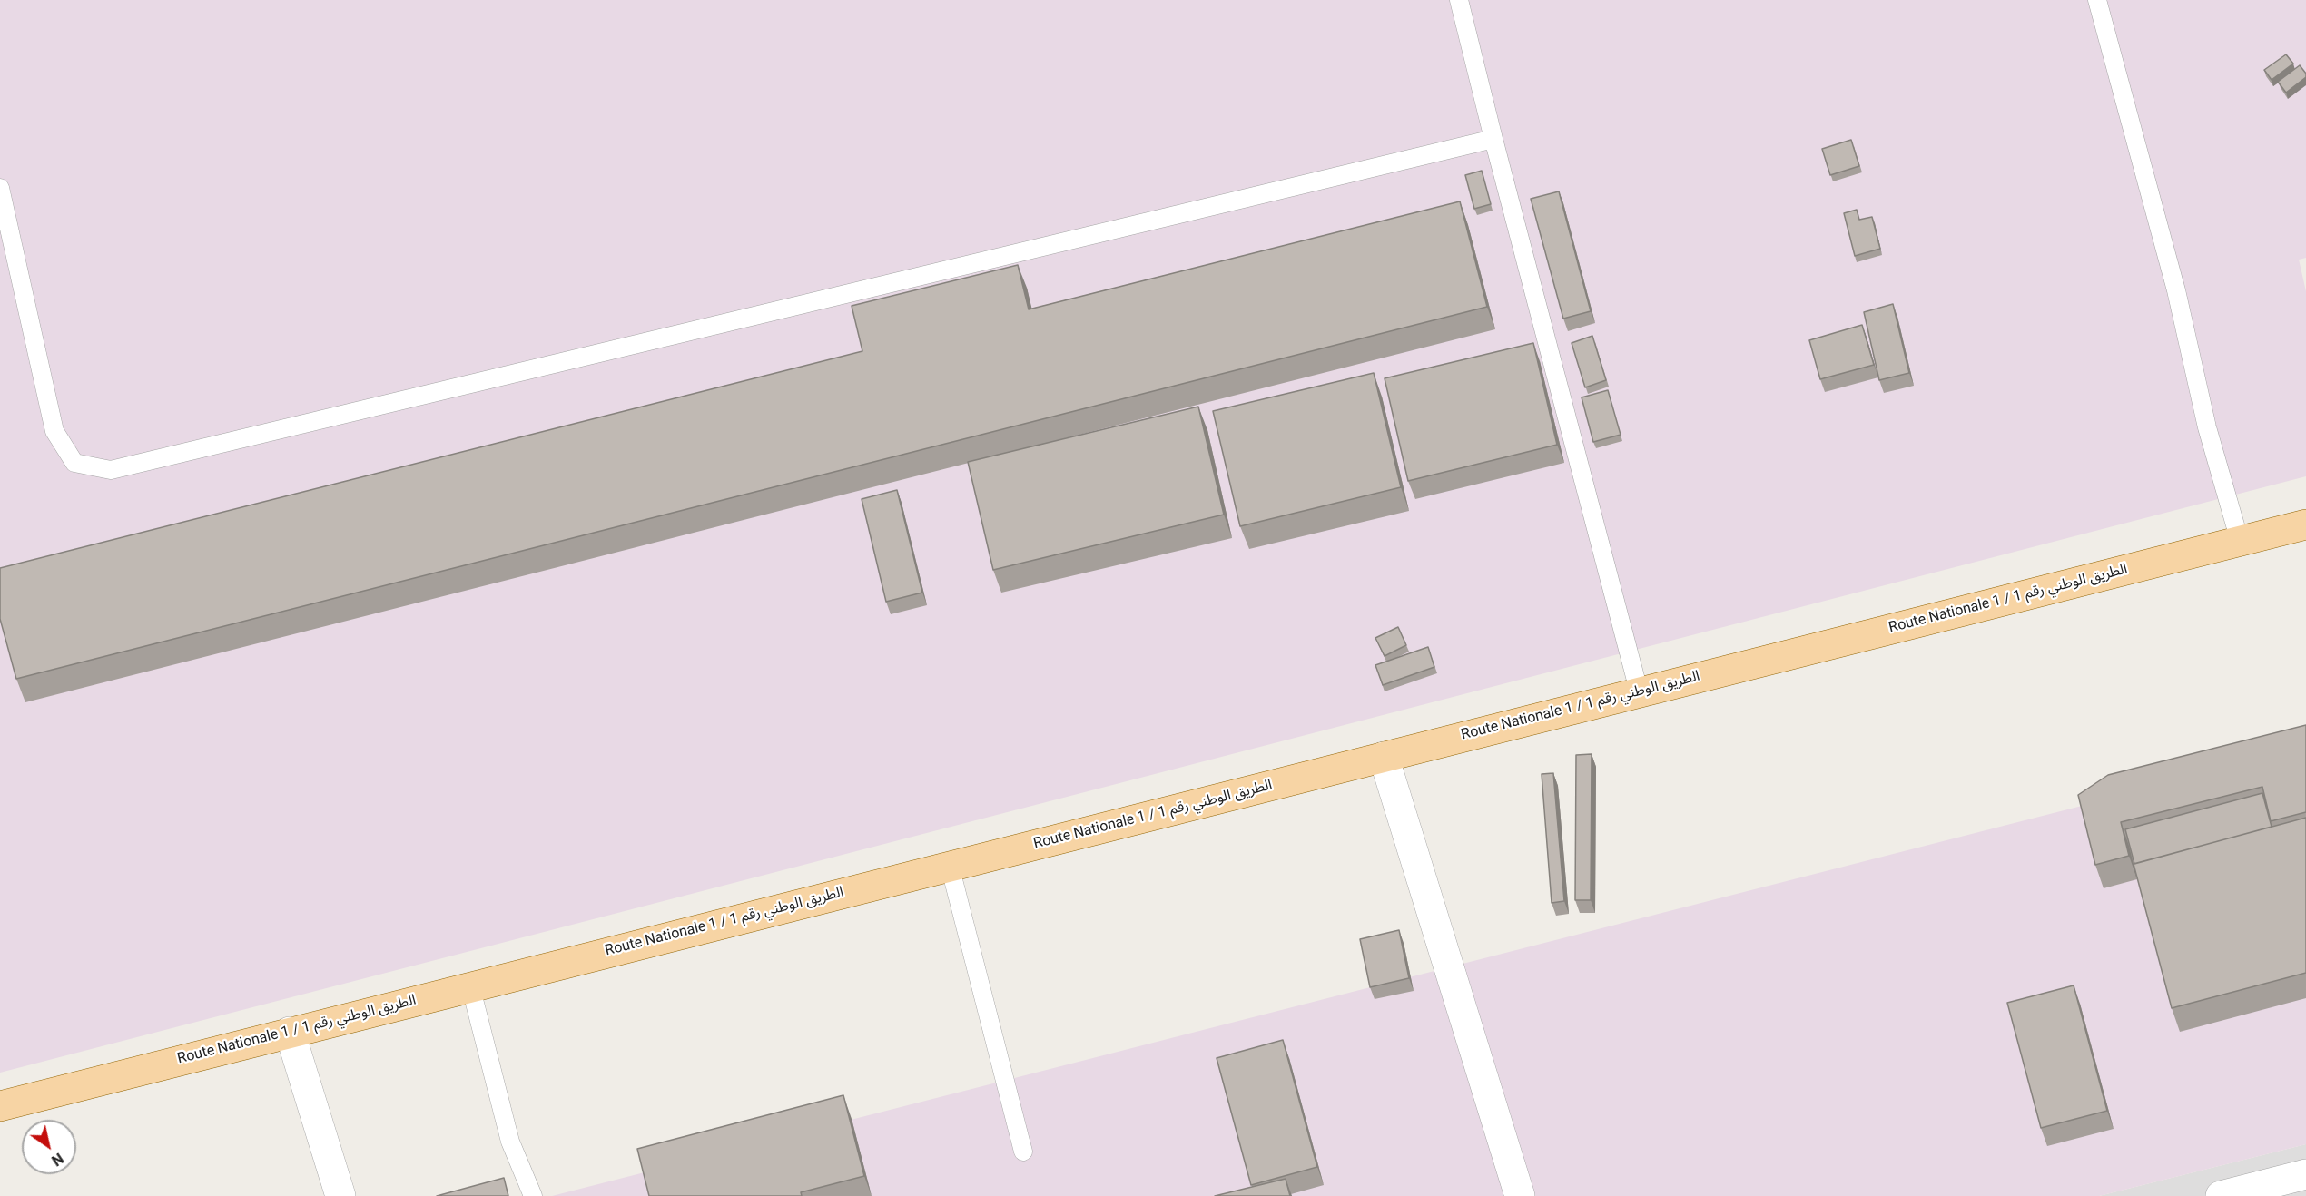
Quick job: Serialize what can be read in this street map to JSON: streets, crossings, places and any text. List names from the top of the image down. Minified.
{"streets":{"main road":["Route Nationale 1 / الطريق الوطني رقم 1"]},"north":"bottom right"}
